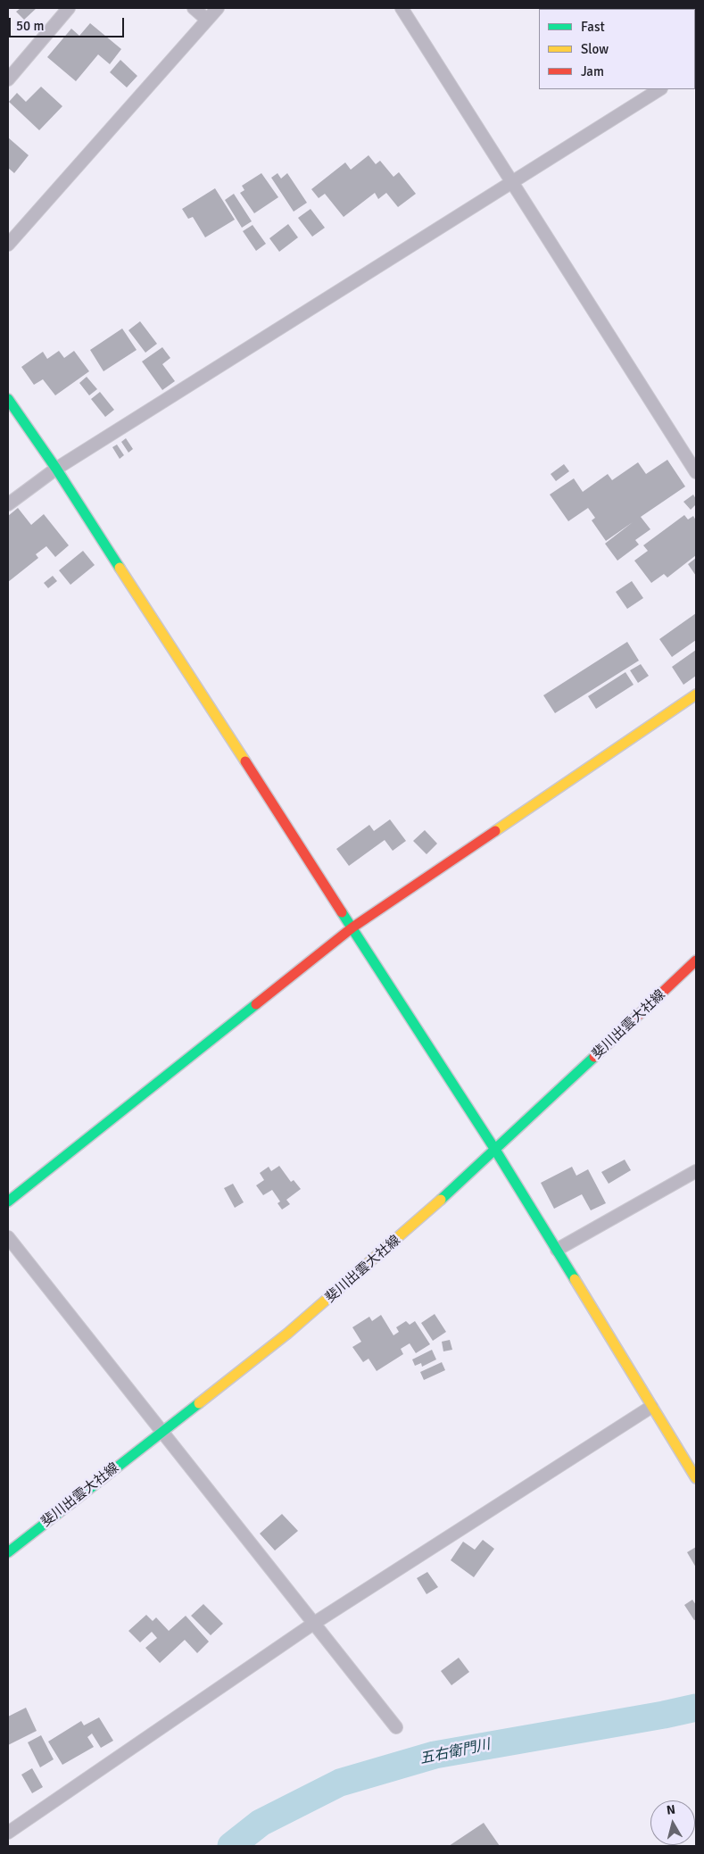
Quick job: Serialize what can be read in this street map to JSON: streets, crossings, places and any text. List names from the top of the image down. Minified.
{"streets":{"street":["斐川出雲大社線"]},"water":["五右衛門川"],"legend":["Fast","Slow","Jam"],"scale_bar":"50 m","north":"top"}
